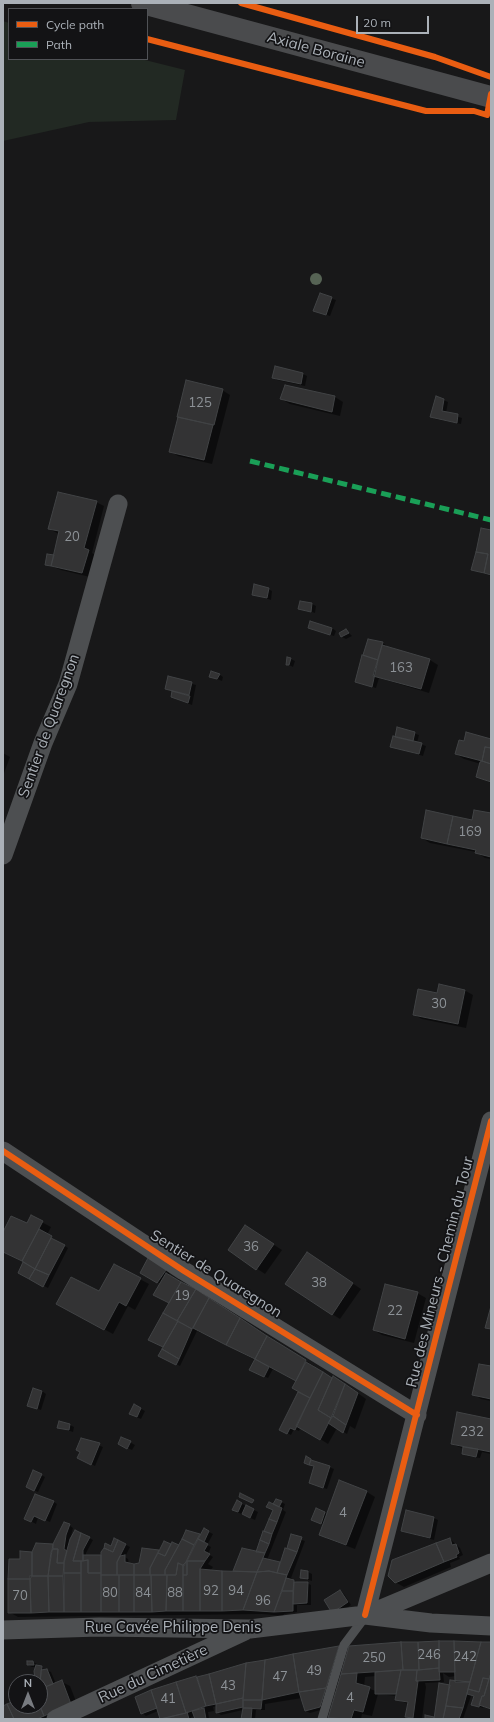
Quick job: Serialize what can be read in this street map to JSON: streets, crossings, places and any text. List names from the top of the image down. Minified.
{"streets":{"main road":["Axiale Boraine"],"street":["Sentier de Quaregnon","Rue des Mineurs - Chemin du Tour","Rue Cavée Philippe Denis","Rue du Cimetière"]},"crossings":[["Sentier de Quaregnon","Rue des Mineurs - Chemin du Tour"],["Rue des Mineurs - Chemin du Tour","Rue Cavée Philippe Denis"],["Rue Cavée Philippe Denis","Rue du Cimetière"]],"house_numbers":["125","20","163","169","30","36","38","19","22","232","4","92","94","80","84","88","70","96","246","242","250","49","47","43","4","41"],"legend":["Cycle path","Path"],"scale_bar":"20 m","north":"top"}
